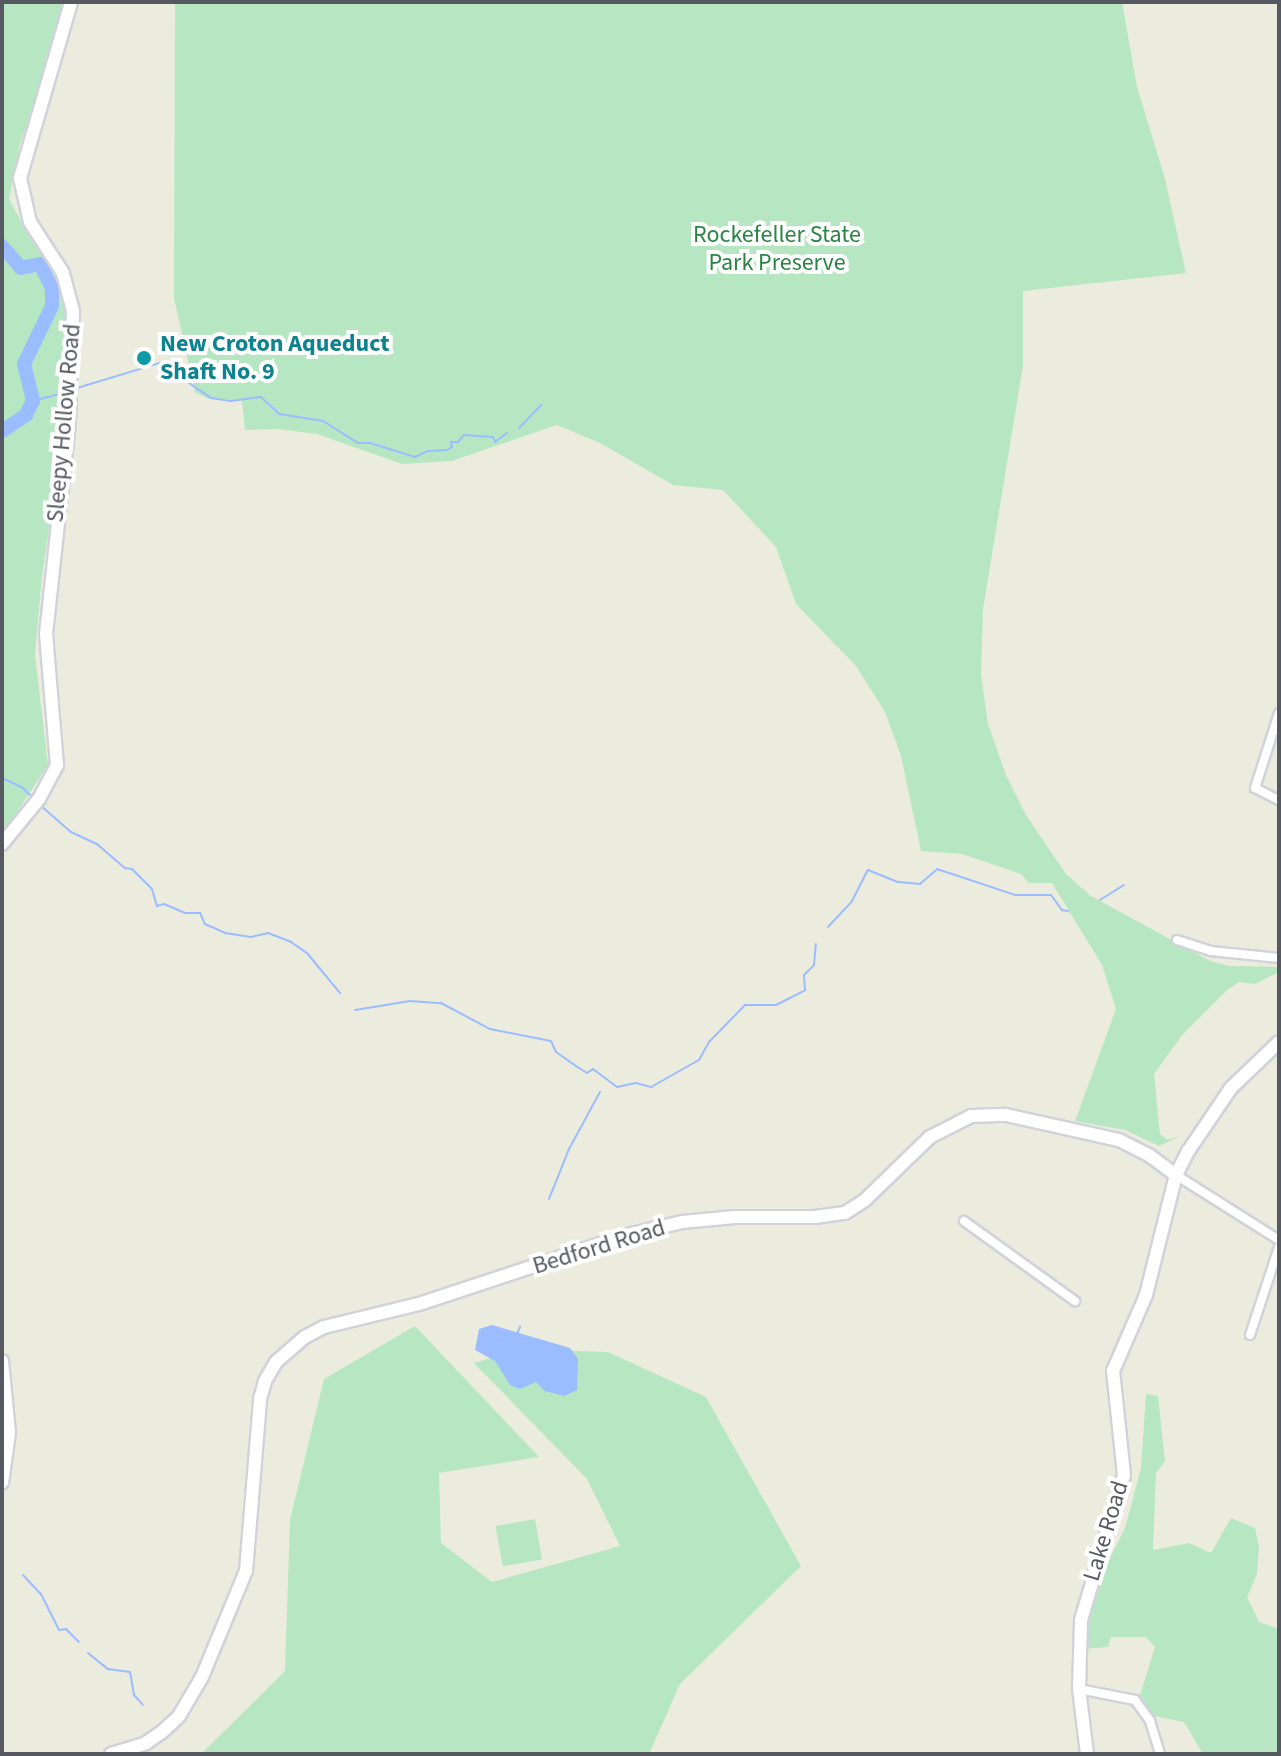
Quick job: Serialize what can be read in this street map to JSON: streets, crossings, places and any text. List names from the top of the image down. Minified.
{"streets":{"main road":["Sleepy Hollow Road","Bedford Road","Lake Road"]},"crossings":[["Bedford Road","Lake Road"]],"parks":["Rockefeller State Park Preserve"],"places":["New Croton Aqueduct Shaft No. 9"]}
